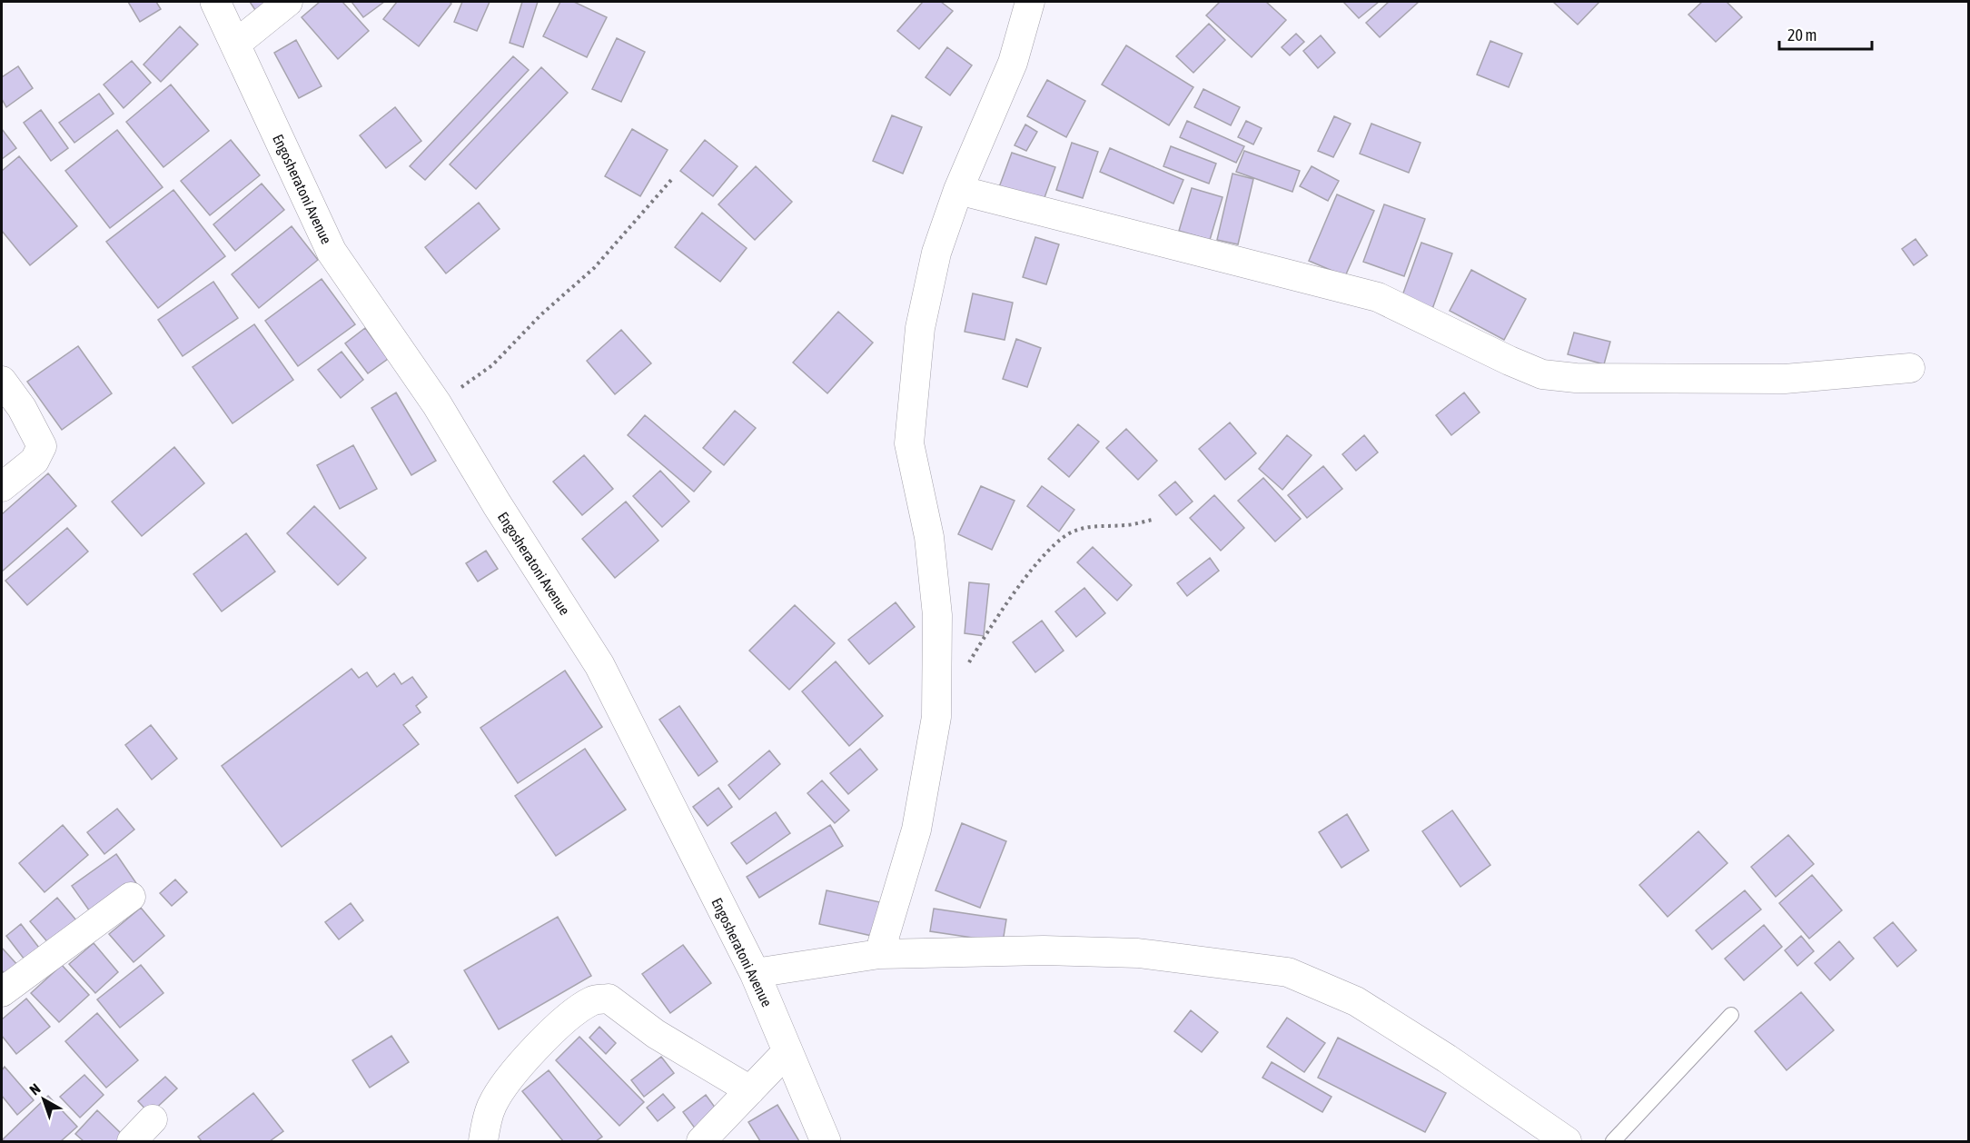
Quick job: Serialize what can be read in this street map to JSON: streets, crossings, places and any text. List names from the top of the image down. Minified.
{"streets":{"street":["Engosheratoni Avenue"]},"scale_bar":"20 m","north":"top left"}
